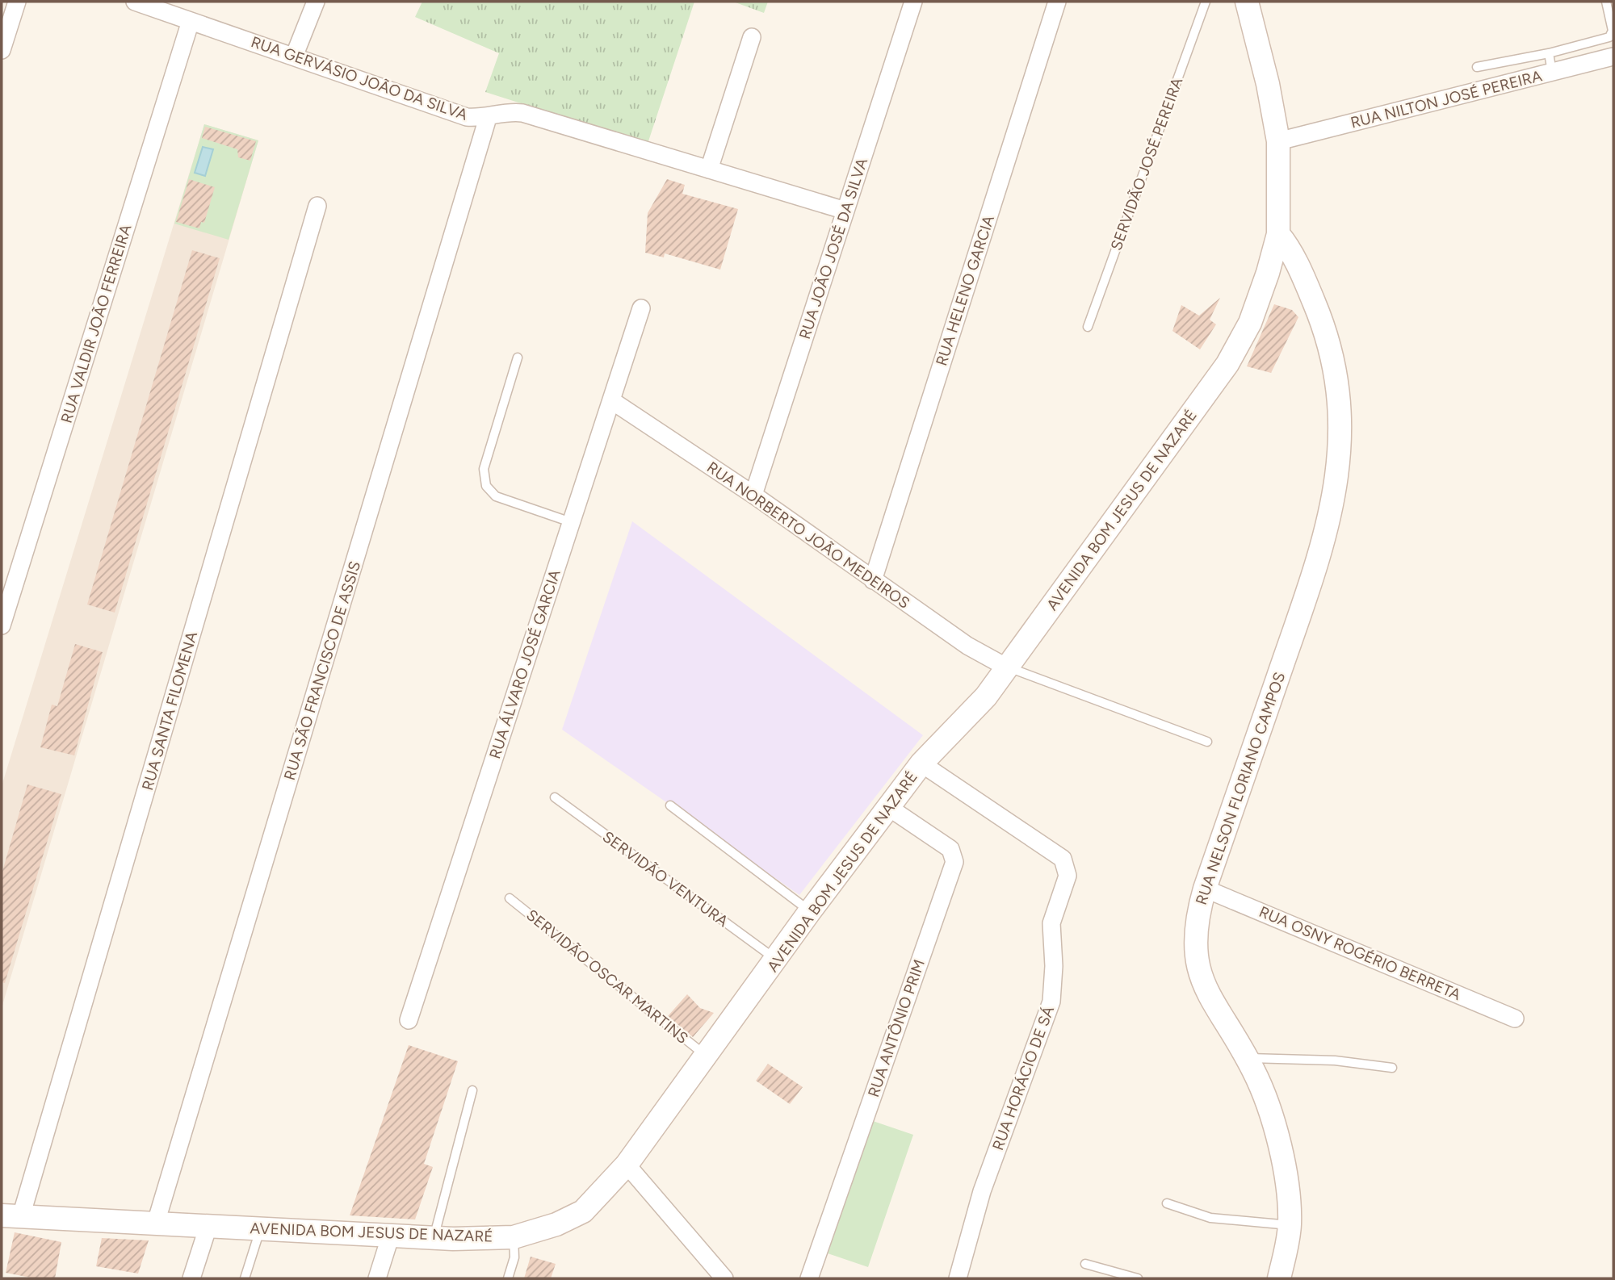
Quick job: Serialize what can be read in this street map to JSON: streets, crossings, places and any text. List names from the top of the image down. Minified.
{"streets":{"main road":["AVENIDA BOM JESUS DE NAZARÉ","RUA NELSON FLORIANO CAMPOS"],"street":["RUA GERVÁSIO JOÃO DA SILVA","RUA NILTON JOSÉ PEREIRA","RUA JOÃO JOSÉ DA SILVA","RUA HELENO GARCIA","RUA VALDIR JOÃO FERREIRA","RUA NORBERTO JOÃO MEDEIROS","RUA ÁLVARO JOSÉ GARCIA","RUA SÃO FRANCISCO DE ASSIS","RUA SANTA FILOMENA","RUA OSNY ROGÉRIO BERRETA","RUA ANTÔNIO PRIM","RUA HORÁCIO DE SÁ"],"lane":["SERVIDÃO JOSÉ PEREIRA","SERVIDÃO VENTURA","SERVIDÃO OSCAR MARTINS"]},"crossings":[["RUA GERVÁSIO JOÃO DA SILVA","RUA JOÃO JOSÉ DA SILVA"],["RUA GERVÁSIO JOÃO DA SILVA","RUA VALDIR JOÃO FERREIRA"],["RUA GERVÁSIO JOÃO DA SILVA","RUA SÃO FRANCISCO DE ASSIS"],["RUA NILTON JOSÉ PEREIRA","AVENIDA BOM JESUS DE NAZARÉ"],["RUA JOÃO JOSÉ DA SILVA","RUA NORBERTO JOÃO MEDEIROS"],["RUA HELENO GARCIA","RUA NORBERTO JOÃO MEDEIROS"],["AVENIDA BOM JESUS DE NAZARÉ","RUA NORBERTO JOÃO MEDEIROS"],["AVENIDA BOM JESUS DE NAZARÉ","RUA SÃO FRANCISCO DE ASSIS"],["AVENIDA BOM JESUS DE NAZARÉ","RUA SANTA FILOMENA"],["AVENIDA BOM JESUS DE NAZARÉ","RUA NELSON FLORIANO CAMPOS"],["AVENIDA BOM JESUS DE NAZARÉ","SERVIDÃO VENTURA"],["AVENIDA BOM JESUS DE NAZARÉ","SERVIDÃO OSCAR MARTINS"],["AVENIDA BOM JESUS DE NAZARÉ","RUA ANTÔNIO PRIM"],["AVENIDA BOM JESUS DE NAZARÉ","RUA HORÁCIO DE SÁ"],["RUA NORBERTO JOÃO MEDEIROS","RUA ÁLVARO JOSÉ GARCIA"],["RUA NELSON FLORIANO CAMPOS","RUA OSNY ROGÉRIO BERRETA"]]}
